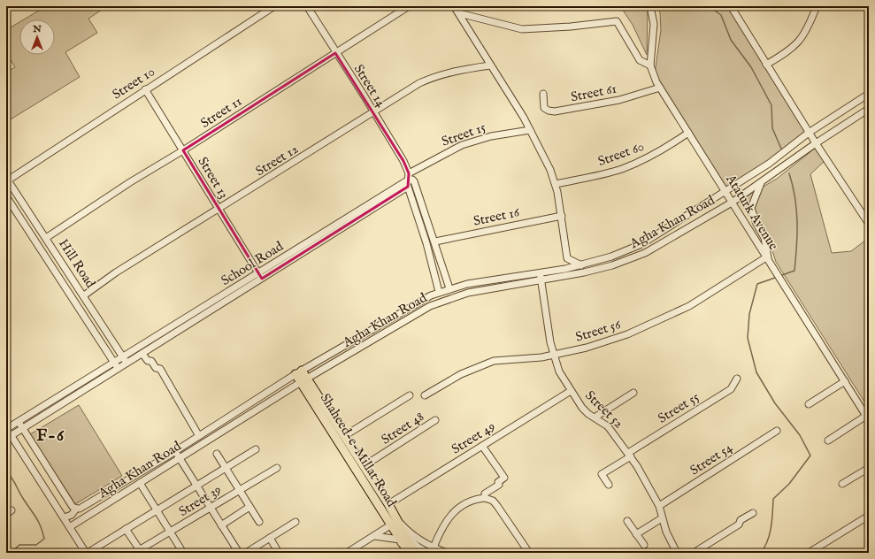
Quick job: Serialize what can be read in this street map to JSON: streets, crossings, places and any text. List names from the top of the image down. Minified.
{"streets":{"main road":["Shaheed-e-Millat Road"],"street":["Street 10","Street 14","Street 61","Street 11","Street 15","Street 60","Street 12","Street 13","Ataturk Avenue","Street 16","Agha Khan Road","Hill Road","School Road","Street 56","Street 55","Street 52","Street 48","Street 49","Street 54","Street 39"]},"crossings":[["Street 10","Street 13"],["Street 10","Hill Road"],["Street 14","Street 11"],["Street 14","Street 15"],["Street 14","Street 12"],["Street 14","School Road"],["Street 61","Ataturk Avenue"],["Street 11","Street 13"],["Street 11","Hill Road"],["Street 15","School Road"],["Street 60","Ataturk Avenue"],["Street 12","Street 13"],["Street 12","Hill Road"],["Street 13","School Road"],["Ataturk Avenue","Agha Khan Road"],["Ataturk Avenue","Street 56"],["Agha Khan Road","Street 52"],["Agha Khan Road","Shaheed-e-Millat Road"],["Hill Road","School Road"],["Street 56","Street 52"],["Street 55","Street 52"],["Street 52","Street 49"],["Street 52","Street 54"],["Street 48","Shaheed-e-Millat Road"],["Street 49","Shaheed-e-Millat Road"]],"districts":["F-6"],"north":"top"}
